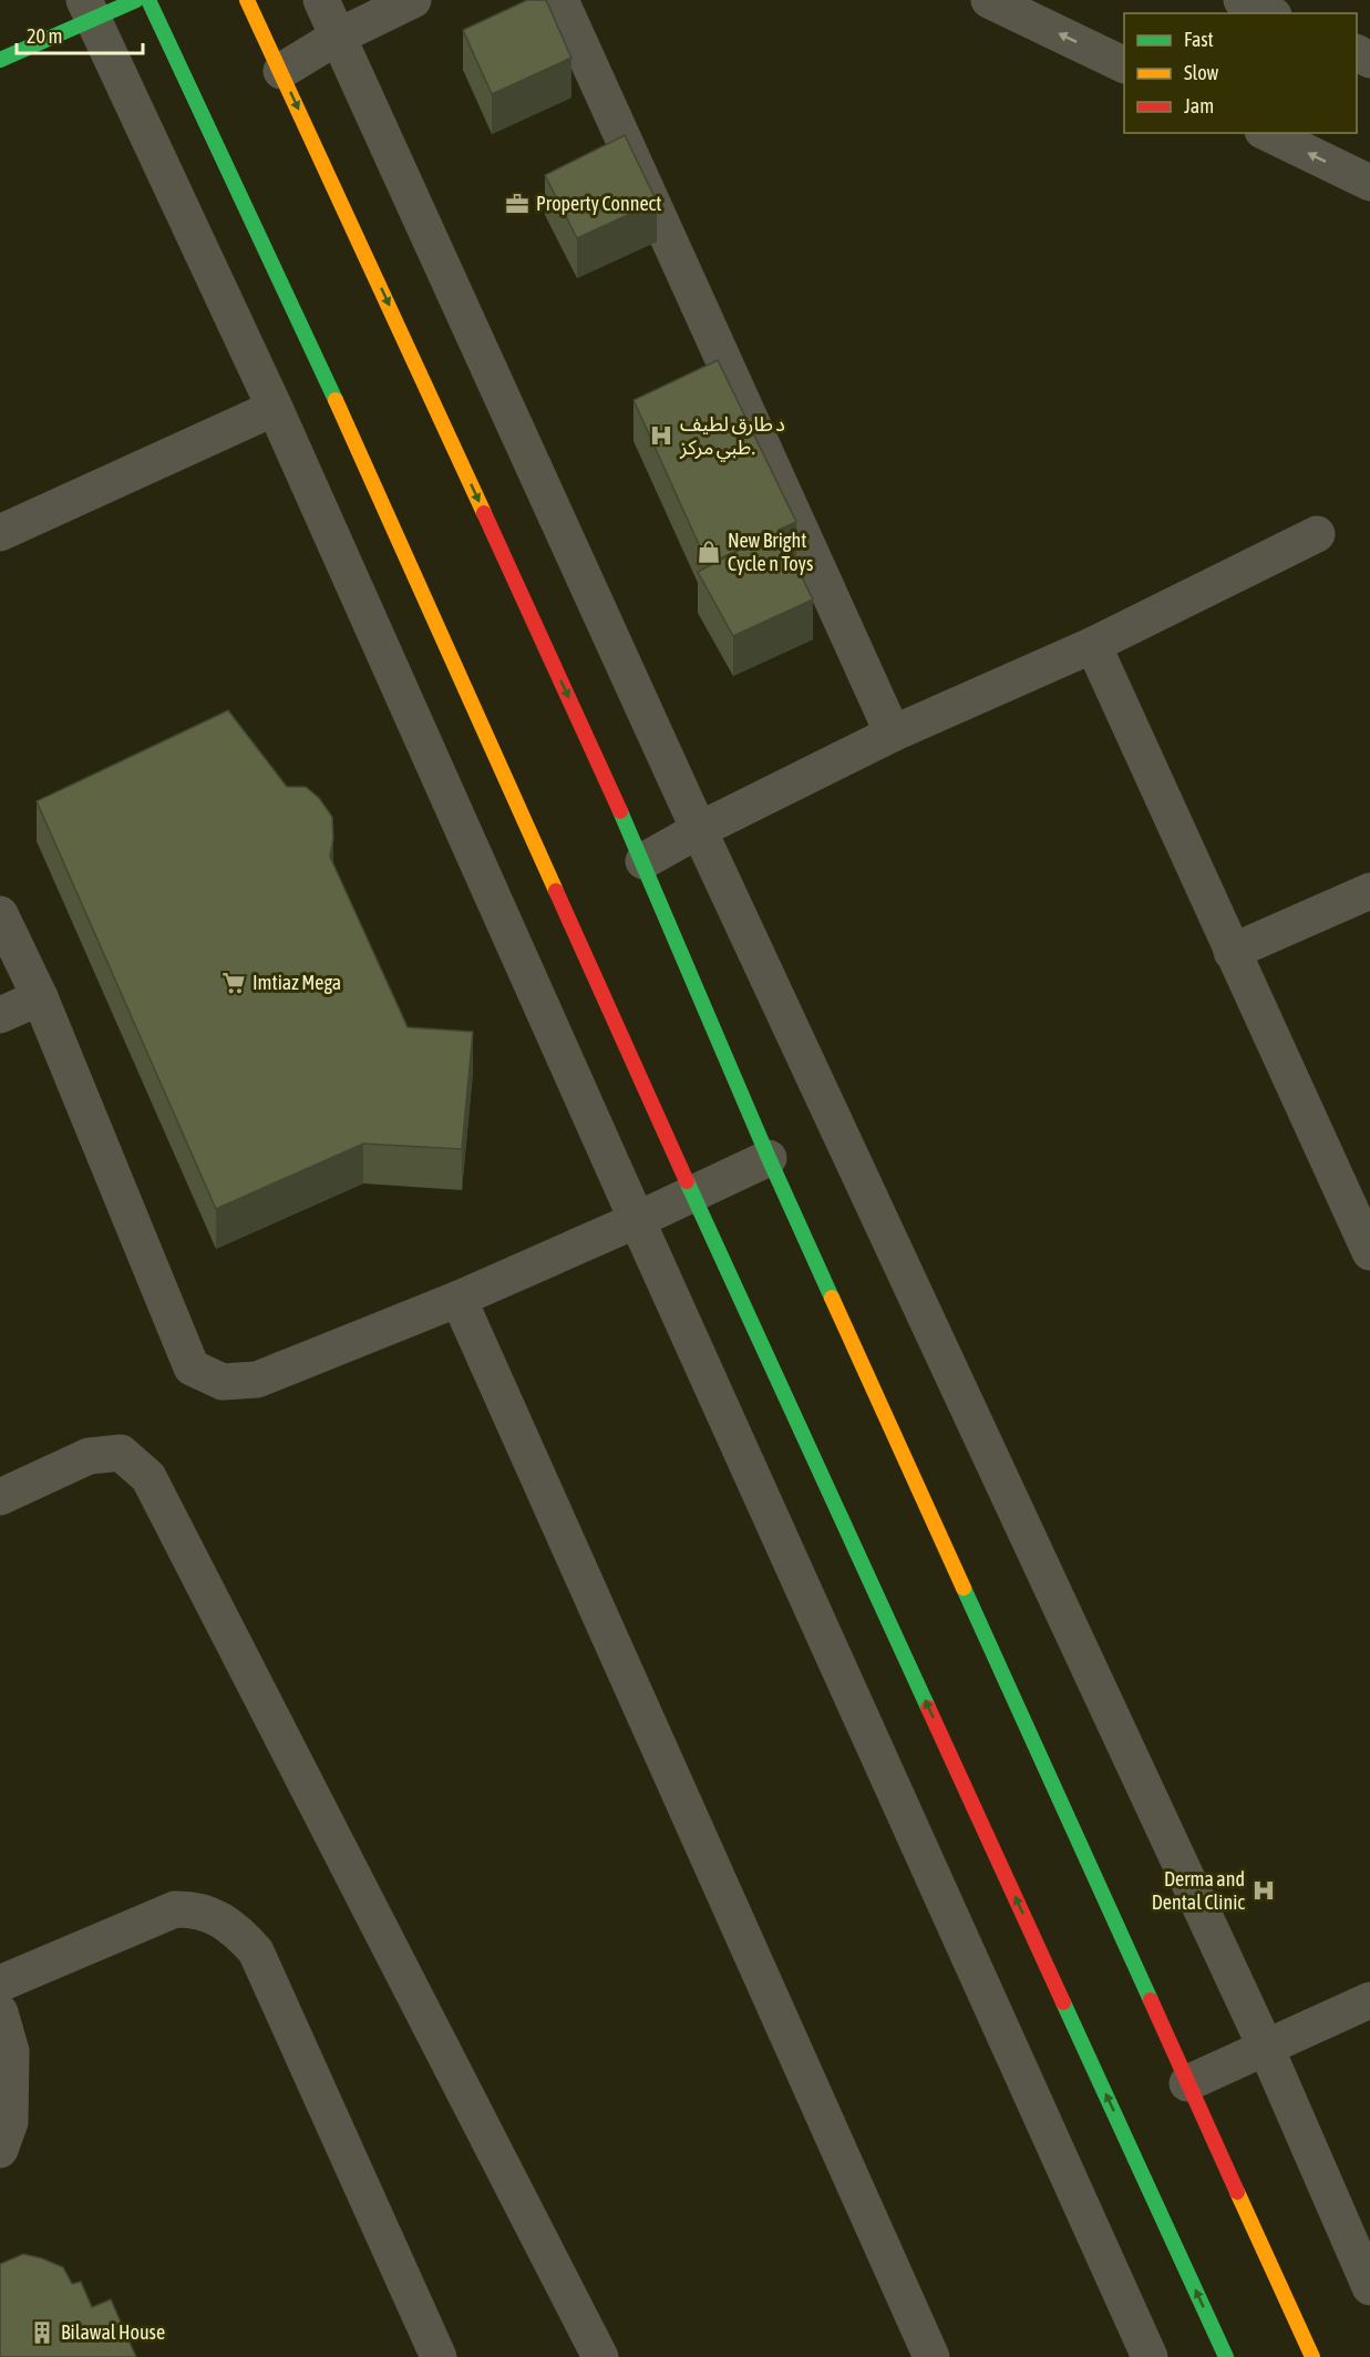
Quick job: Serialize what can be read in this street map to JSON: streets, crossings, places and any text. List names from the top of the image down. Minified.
{"places":{"office":["Property Connect"],"hospital":["د طارق لطیف طبي مرکز.","Derma and Dental Clinic"],"shop":["New Bright Cycle n Toys"],"supermarket":["Imtiaz Mega"],"building":["Bilawal House"]},"legend":["Fast","Slow","Jam"],"scale_bar":"20 m"}
